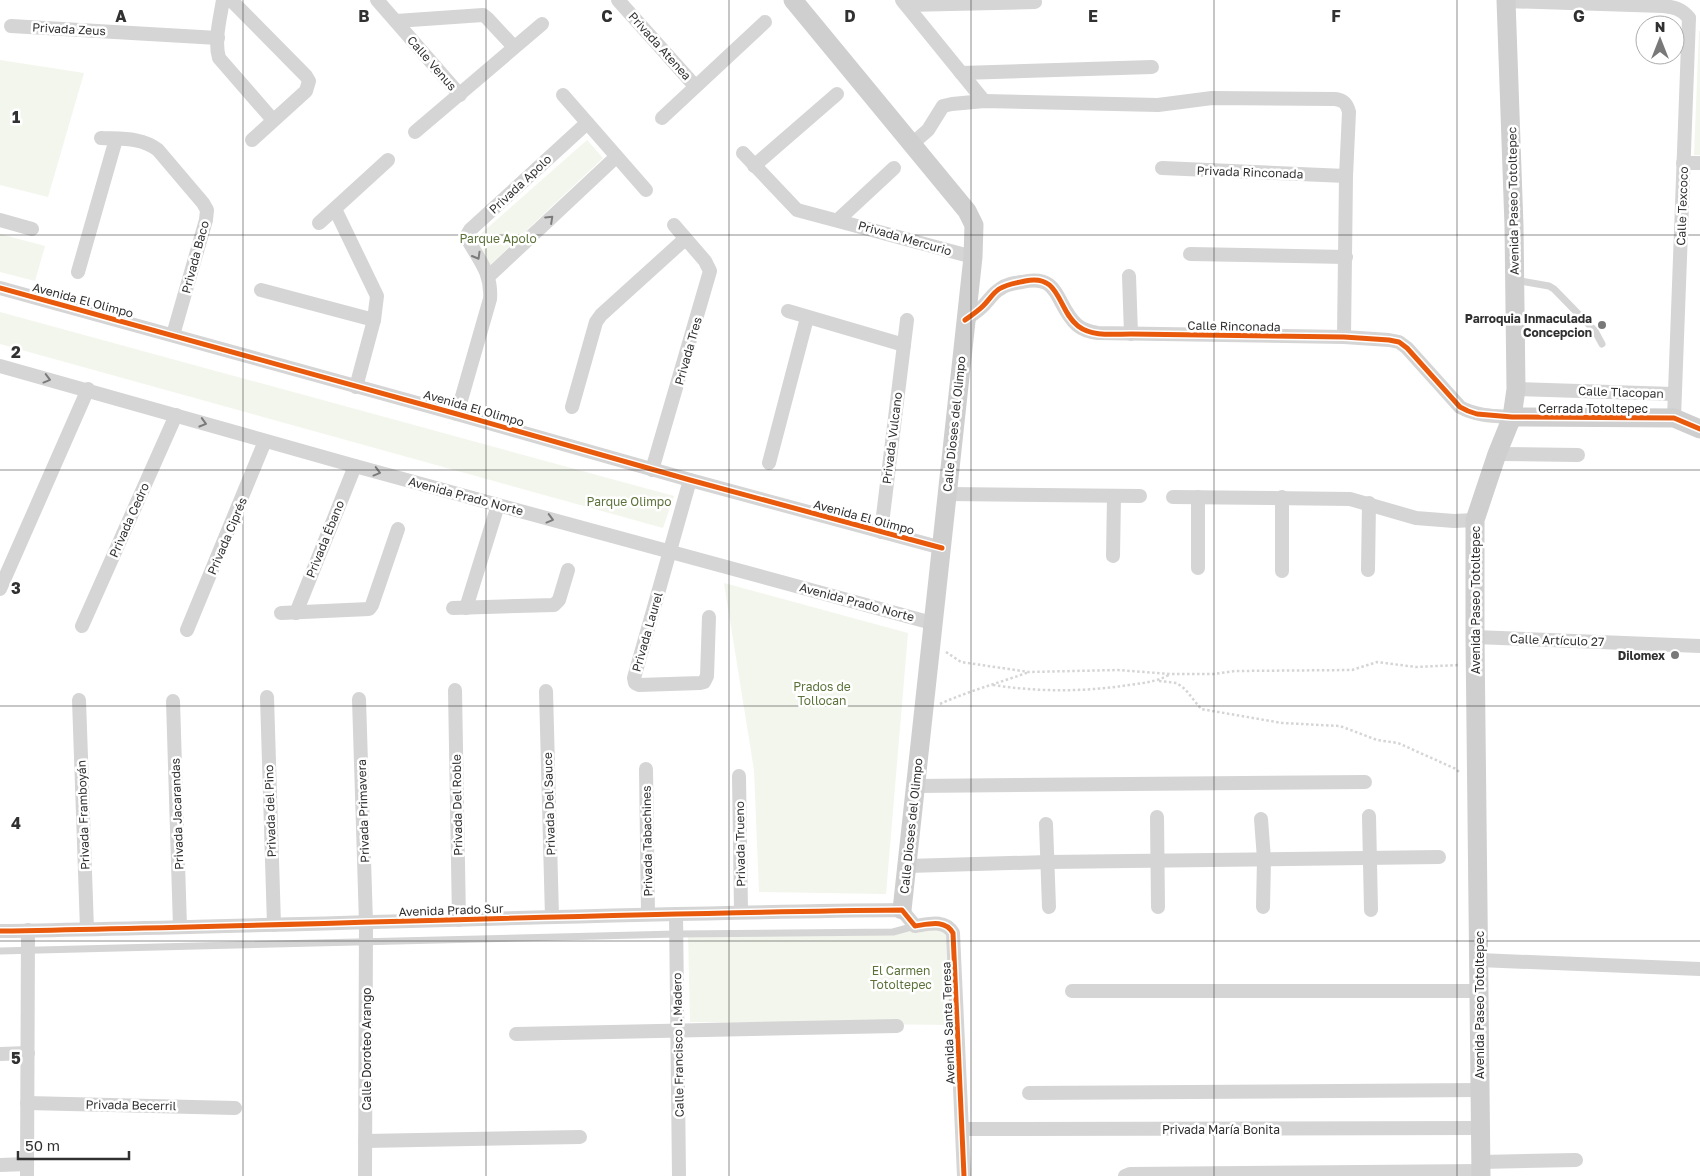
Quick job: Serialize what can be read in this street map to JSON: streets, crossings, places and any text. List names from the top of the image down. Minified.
{"streets":{"main road":["Avenida Paseo Totoltepec","Cerrada Totoltepec","Calle Dioses del Olimpo"],"street":["Privada Zeus","Privada Atenea","Calle Venus","Privada Rinconada","Privada Apolo","Calle Texcoco","Privada Mercurio","Privada Baco","Avenida El Olimpo","Calle Rinconada","Privada Tres","Calle Tlacopan","Privada Vulcano","Avenida Prado Norte","Privada Cedro","Privada Ciprés","Privada Ébano","Privada Laurel","Calle Artículo 27","Privada Del Sauce","Privada Del Roble","Privada del Pino","Privada Primavera","Privada Jacarandas","Privada Framboyán","Privada Tabachines","Privada Trueno","Avenida Prado Sur","Avenida Santa Teresa","Calle Francisco I. Madero","Calle Doroteo Arango","Privada Becerril","Privada María Bonita"]},"crossings":[["Privada Apolo","Avenida El Olimpo"],["Avenida Paseo Totoltepec","Calle Rinconada"],["Avenida Paseo Totoltepec","Calle Tlacopan"],["Avenida Paseo Totoltepec","Cerrada Totoltepec"],["Avenida Paseo Totoltepec","Calle Artículo 27"],["Avenida Paseo Totoltepec","Privada María Bonita"],["Calle Texcoco","Calle Tlacopan"],["Privada Mercurio","Calle Dioses del Olimpo"],["Privada Baco","Avenida El Olimpo"],["Avenida El Olimpo","Privada Tres"],["Avenida El Olimpo","Calle Dioses del Olimpo"],["Avenida El Olimpo","Privada Vulcano"],["Avenida El Olimpo","Privada Laurel"],["Calle Rinconada","Cerrada Totoltepec"],["Calle Rinconada","Calle Dioses del Olimpo"],["Calle Tlacopan","Cerrada Totoltepec"],["Calle Dioses del Olimpo","Avenida Prado Norte"],["Calle Dioses del Olimpo","Avenida Prado Sur"],["Avenida Prado Norte","Privada Cedro"],["Avenida Prado Norte","Privada Ciprés"],["Avenida Prado Norte","Privada Ébano"],["Avenida Prado Norte","Privada Laurel"],["Privada Del Sauce","Avenida Prado Sur"],["Privada Del Roble","Avenida Prado Sur"],["Privada del Pino","Avenida Prado Sur"],["Privada Primavera","Avenida Prado Sur"],["Privada Primavera","Calle Doroteo Arango"],["Privada Jacarandas","Avenida Prado Sur"],["Privada Framboyán","Avenida Prado Sur"],["Privada Tabachines","Avenida Prado Sur"],["Privada Trueno","Avenida Prado Sur"],["Avenida Prado Sur","Calle Francisco I. Madero"],["Avenida Prado Sur","Calle Doroteo Arango"],["Avenida Santa Teresa","Privada María Bonita"]],"one_way":["Avenida Prado Norte"],"parks":["Parque Apolo","Parque Olimpo","Prados de Tollocan","El Carmen Totoltepec"],"places":["Parroquia Inmaculada Concepcion","Dilomex"],"scale_bar":"50 m","north":"top","grid":{"columns":["A","B","C","D","E","F","G"],"rows":["1","2","3","4","5"]}}
